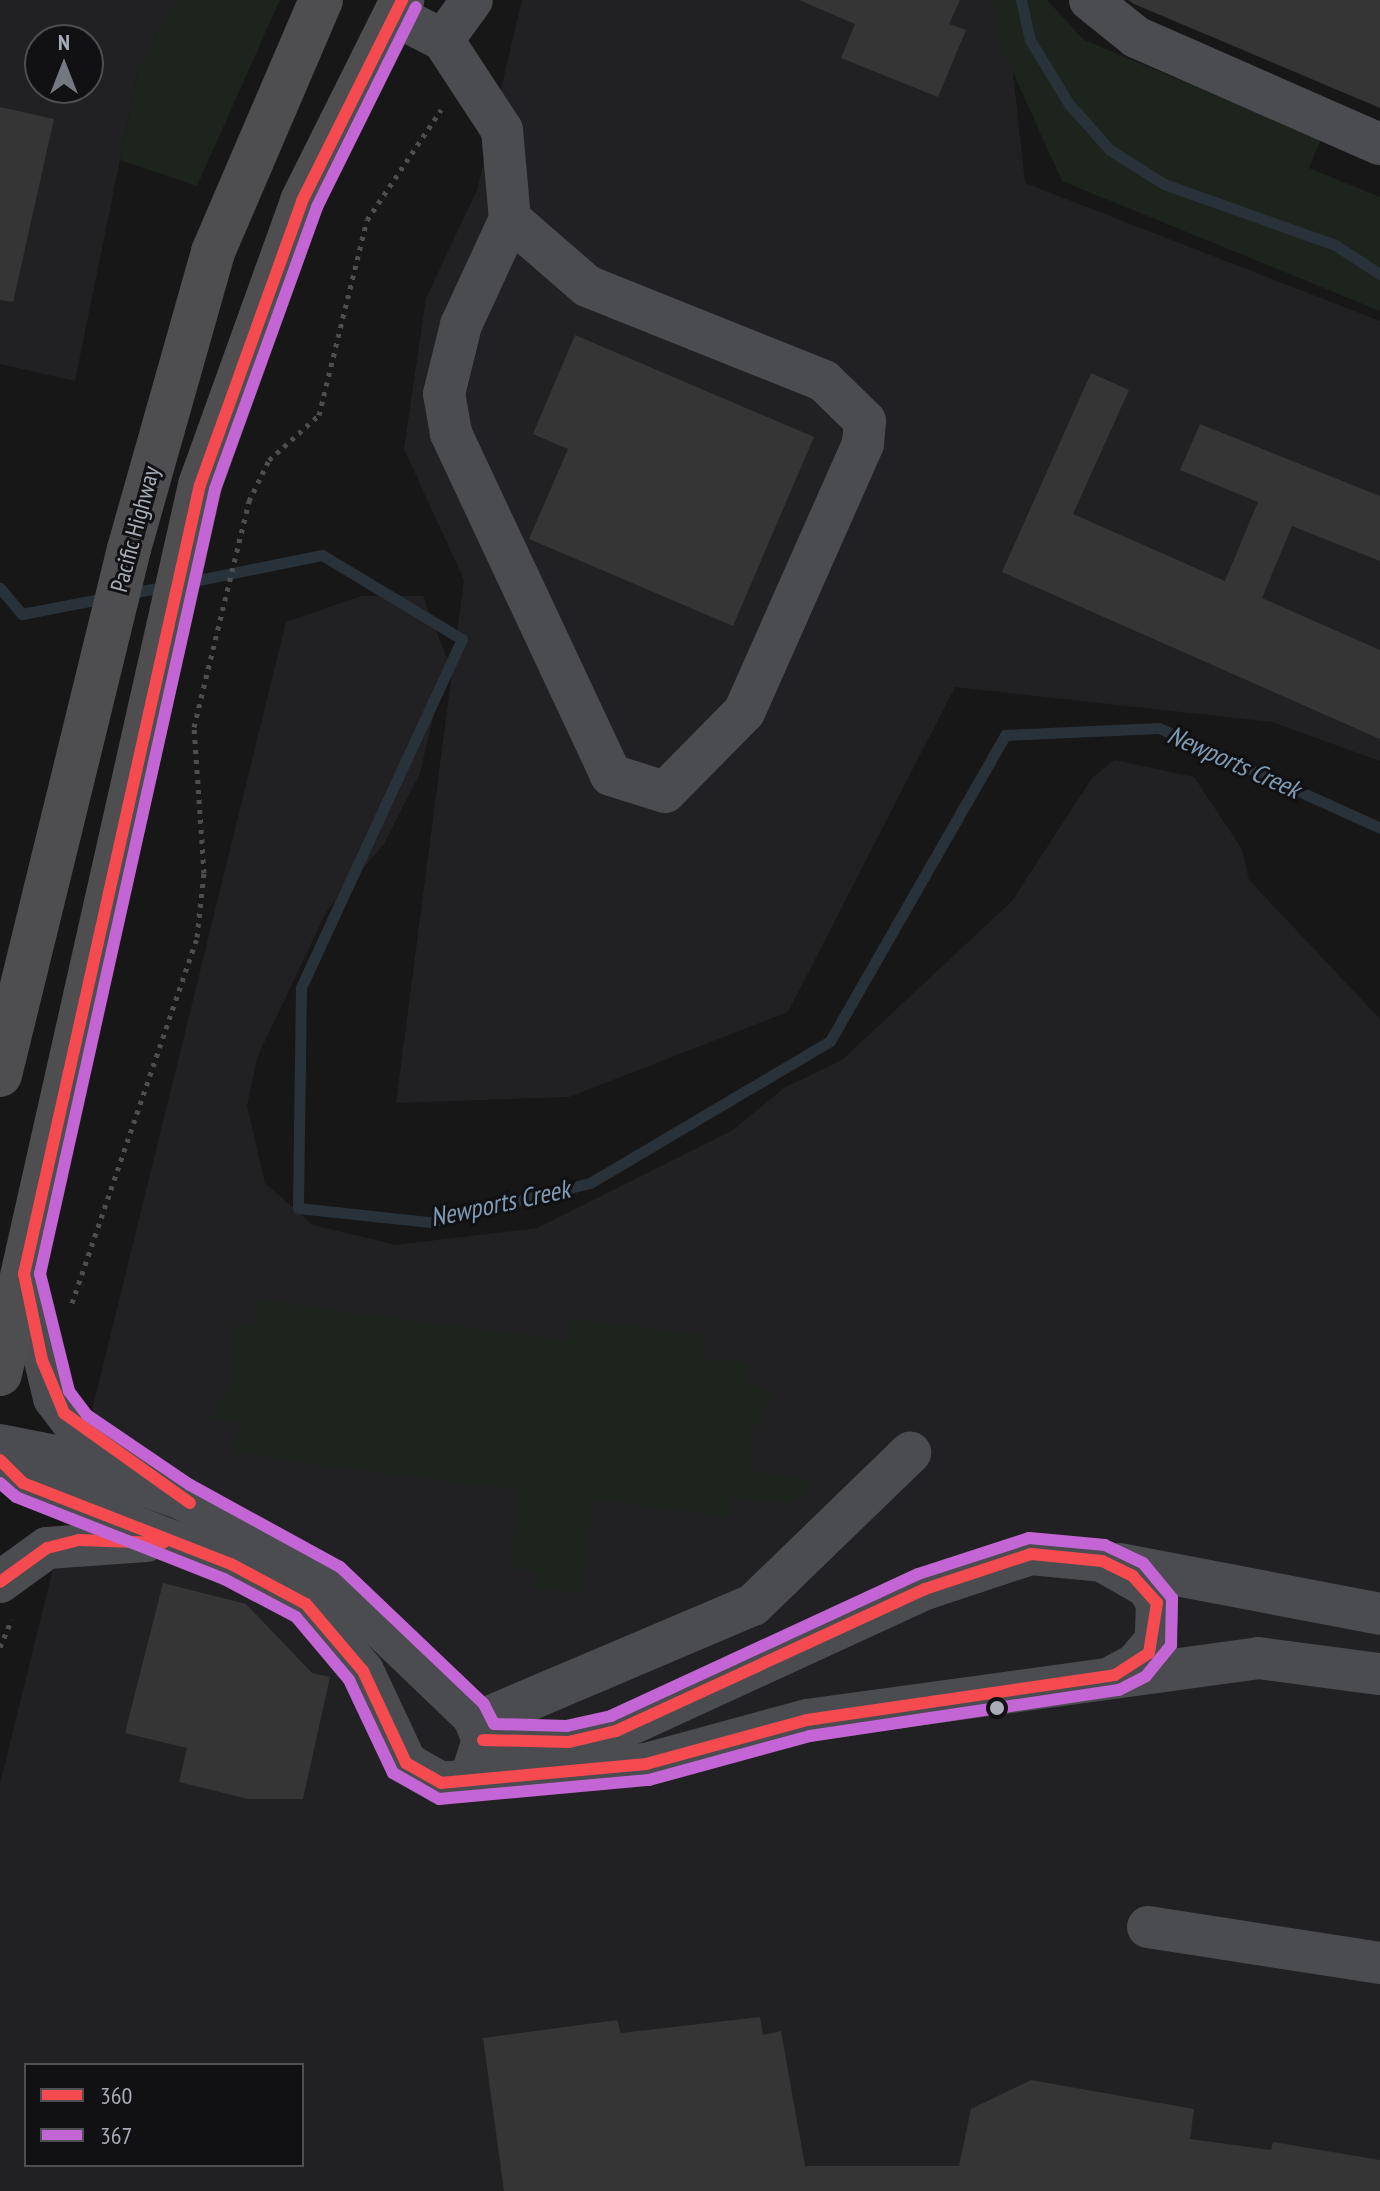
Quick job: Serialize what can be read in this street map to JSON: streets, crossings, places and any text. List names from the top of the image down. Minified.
{"streets":{"highway":["Pacific Highway"]},"water":["Newports Creek"],"lines":["transit line 360","transit line 367"],"legend":["360","367"],"north":"top"}
